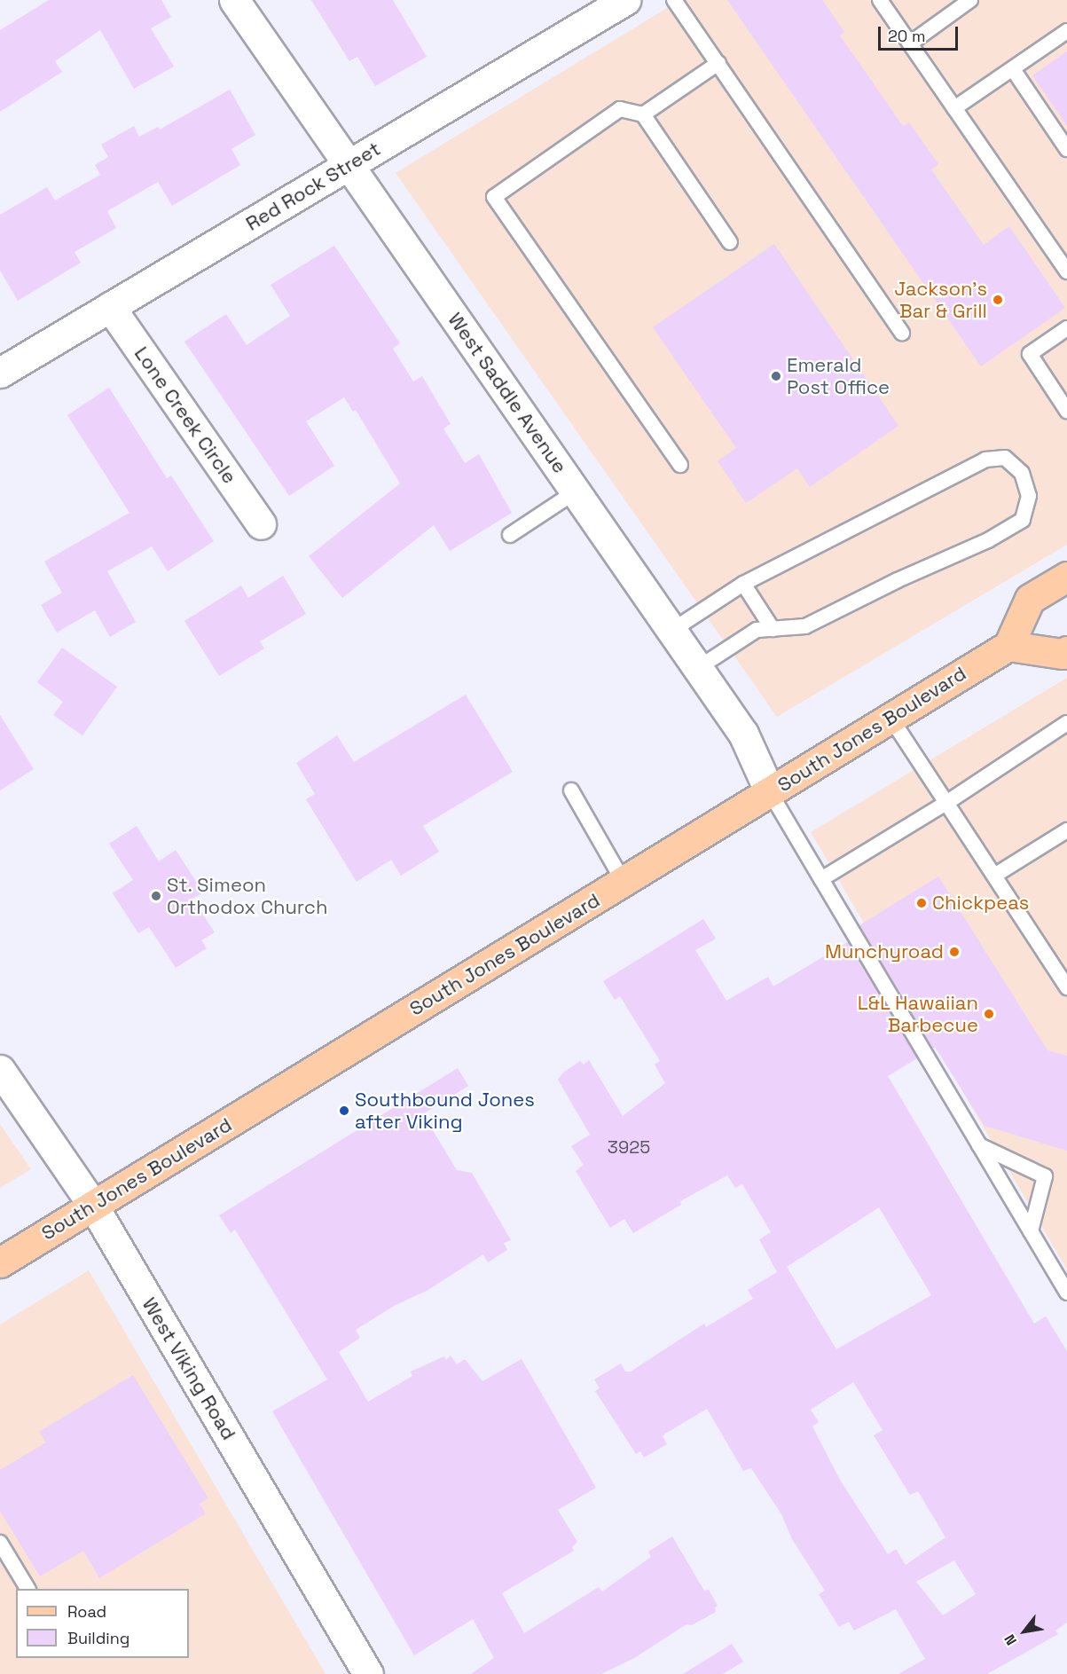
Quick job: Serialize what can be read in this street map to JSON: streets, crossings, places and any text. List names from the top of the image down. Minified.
{"streets":{"main road":["South Jones Boulevard"],"street":["Red Rock Street","West Saddle Avenue","Lone Creek Circle","West Viking Road"]},"crossings":[["Red Rock Street","West Saddle Avenue"],["Red Rock Street","Lone Creek Circle"],["West Saddle Avenue","South Jones Boulevard"],["South Jones Boulevard","West Viking Road"]],"places":["Jackson's Bar & Grill","Emerald Post Office","St. Simeon Orthodox Church","Chickpeas","Munchyroad","L&L Hawaiian Barbecue","Southbound Jones after Viking"],"house_numbers":["3925"],"legend":["Road","Building"],"scale_bar":"20 m","north":"bottom left"}
